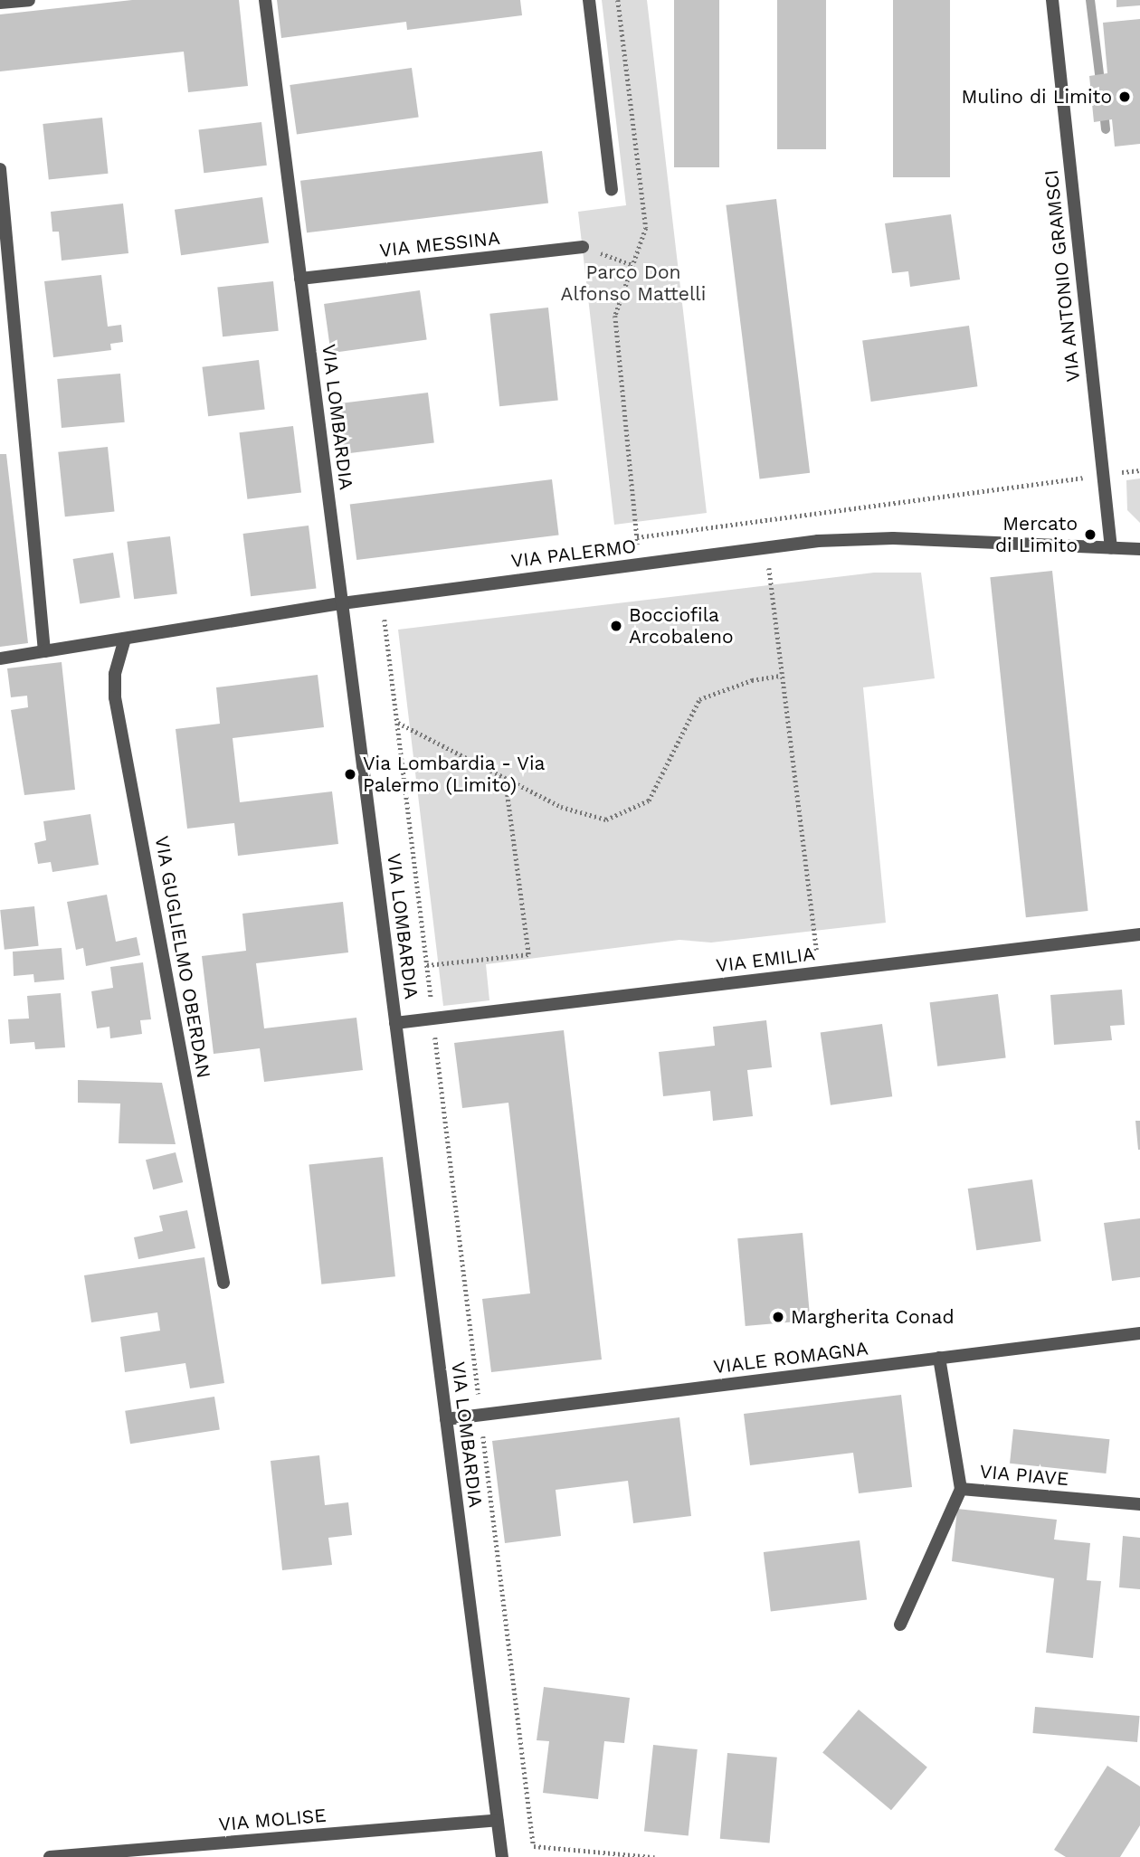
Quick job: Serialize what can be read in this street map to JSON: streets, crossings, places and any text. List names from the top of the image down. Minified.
{"streets":{"street":["VIA MESSINA","VIA ANTONIO GRAMSCI","VIA LOMBARDIA","VIA PALERMO","VIA GUGLIELMO OBERDAN","VIA EMILIA","VIALE ROMAGNA","VIA PIAVE","VIA MOLISE"]},"crossings":[["VIA MESSINA","VIA LOMBARDIA"],["VIA ANTONIO GRAMSCI","VIA PALERMO"],["VIA LOMBARDIA","VIA PALERMO"],["VIA LOMBARDIA","VIA EMILIA"],["VIA LOMBARDIA","VIALE ROMAGNA"],["VIA LOMBARDIA","VIA MOLISE"],["VIA PALERMO","VIA GUGLIELMO OBERDAN"],["VIALE ROMAGNA","VIA PIAVE"]],"parks":["Parco Don Alfonso Mattelli"],"places":["Mulino di Limito","Mercato di Limito","Bocciofila Arcobaleno","Via Lombardia - Via Palermo (Limito)","Margherita Conad"]}
